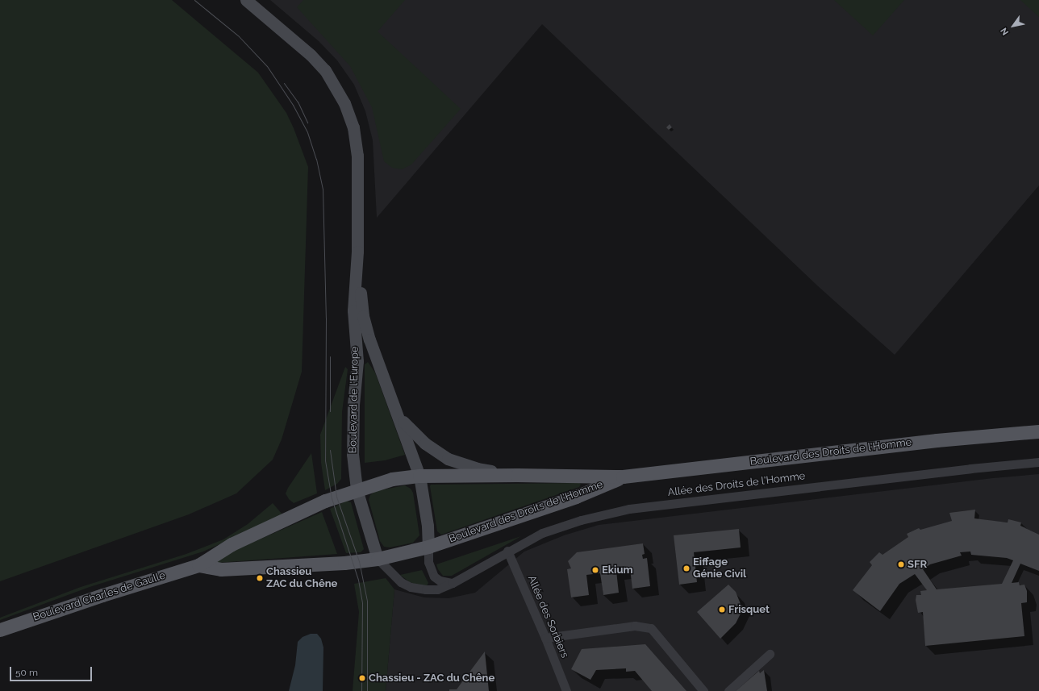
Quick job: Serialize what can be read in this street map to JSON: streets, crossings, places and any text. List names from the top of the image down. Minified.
{"streets":{"main road":["Boulevard des Droits de l'Homme","Boulevard Charles de Gaulle"],"street":["Boulevard de l'Europe","Allée des Droits de l'Homme","Allée des Sorbiers"]},"crossings":[["Boulevard de l'Europe","Boulevard des Droits de l'Homme"],["Boulevard de l'Europe","Allée des Droits de l'Homme"],["Boulevard de l'Europe","Boulevard Charles de Gaulle"],["Boulevard des Droits de l'Homme","Allée des Droits de l'Homme"],["Boulevard des Droits de l'Homme","Boulevard Charles de Gaulle"],["Allée des Droits de l'Homme","Boulevard Charles de Gaulle"],["Allée des Droits de l'Homme","Allée des Sorbiers"]],"places":["SFR","Eiffage Génie Civil","Ekium","Chassieu ZAC du Chêne","Frisquet","Chassieu - ZAC du Chêne"],"scale_bar":"50 m","north":"bottom left"}
